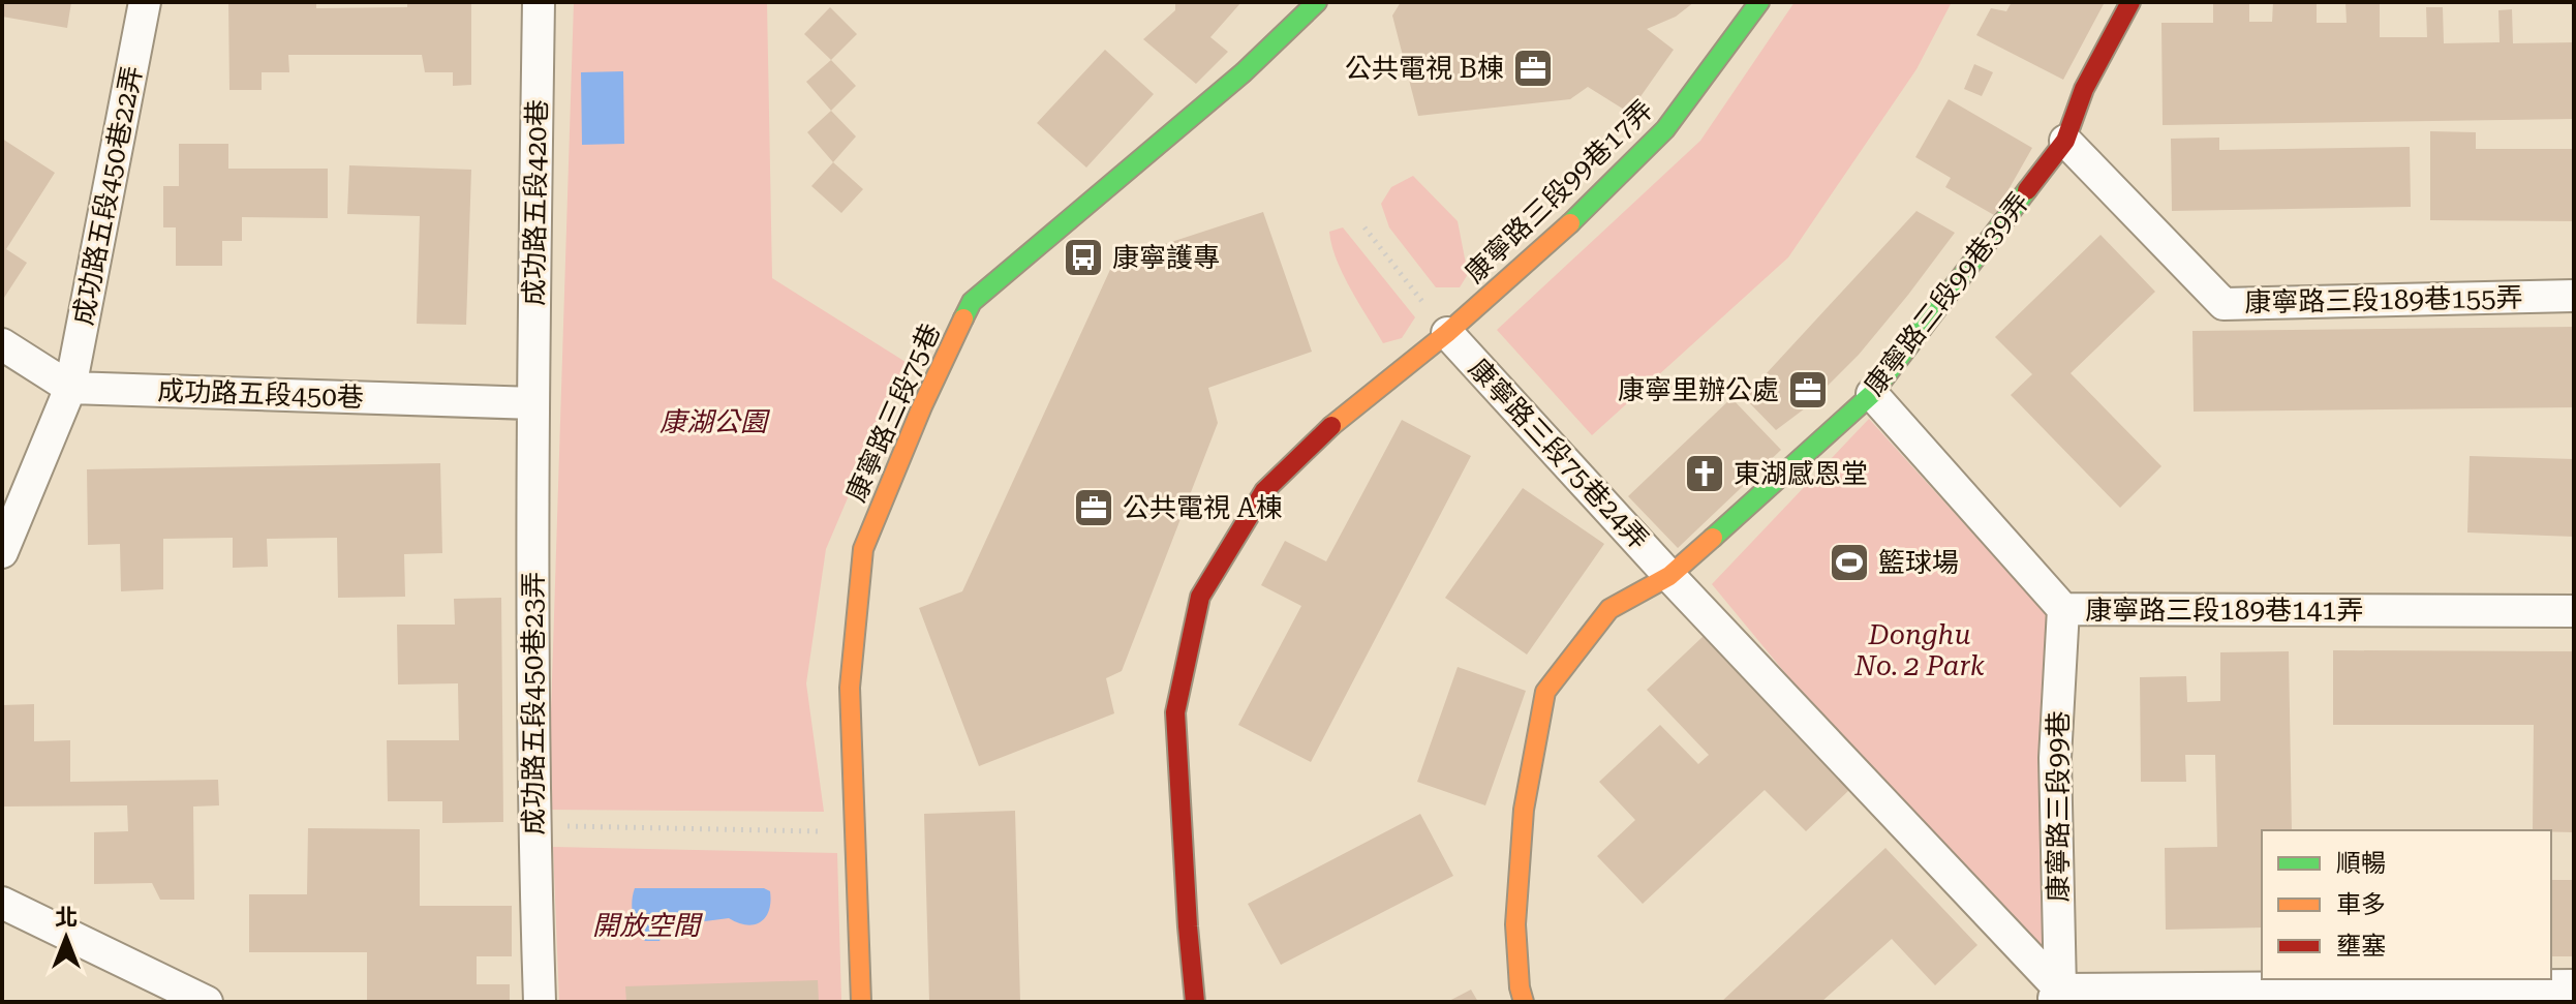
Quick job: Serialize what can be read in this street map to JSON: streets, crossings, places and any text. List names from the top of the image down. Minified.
{"streets":{"street":["康寧路三段99巷17弄","成功路五段450巷22弄","成功路五段420巷","康寧路三段99巷39弄","康寧路三段189巷155弄","成功路五段450巷","康寧路三段75巷","康寧路三段75巷24弄","康寧路三段189巷141弄","成功路五段450巷23弄","康寧路三段99巷"]},"crossings":[["康寧路三段99巷17弄","康寧路三段75巷24弄"],["成功路五段450巷22弄","成功路五段450巷"],["成功路五段420巷","成功路五段450巷"],["成功路五段420巷","成功路五段450巷23弄"],["康寧路三段99巷39弄","康寧路三段189巷155弄"],["康寧路三段99巷39弄","康寧路三段75巷24弄"],["康寧路三段99巷39弄","康寧路三段189巷141弄"],["成功路五段450巷","成功路五段450巷23弄"],["康寧路三段189巷141弄","康寧路三段99巷"]],"parks":["康湖公園","Donghu No. 2 Park","開放空間"],"places":{"office":["公共電視 B棟","康寧里辦公處","公共電視 A棟"],"bus stop":["康寧護專"],"church":["東湖感恩堂"],"sports":["籃球場"]},"legend":["順暢","車多","壅塞"],"north":"top"}
